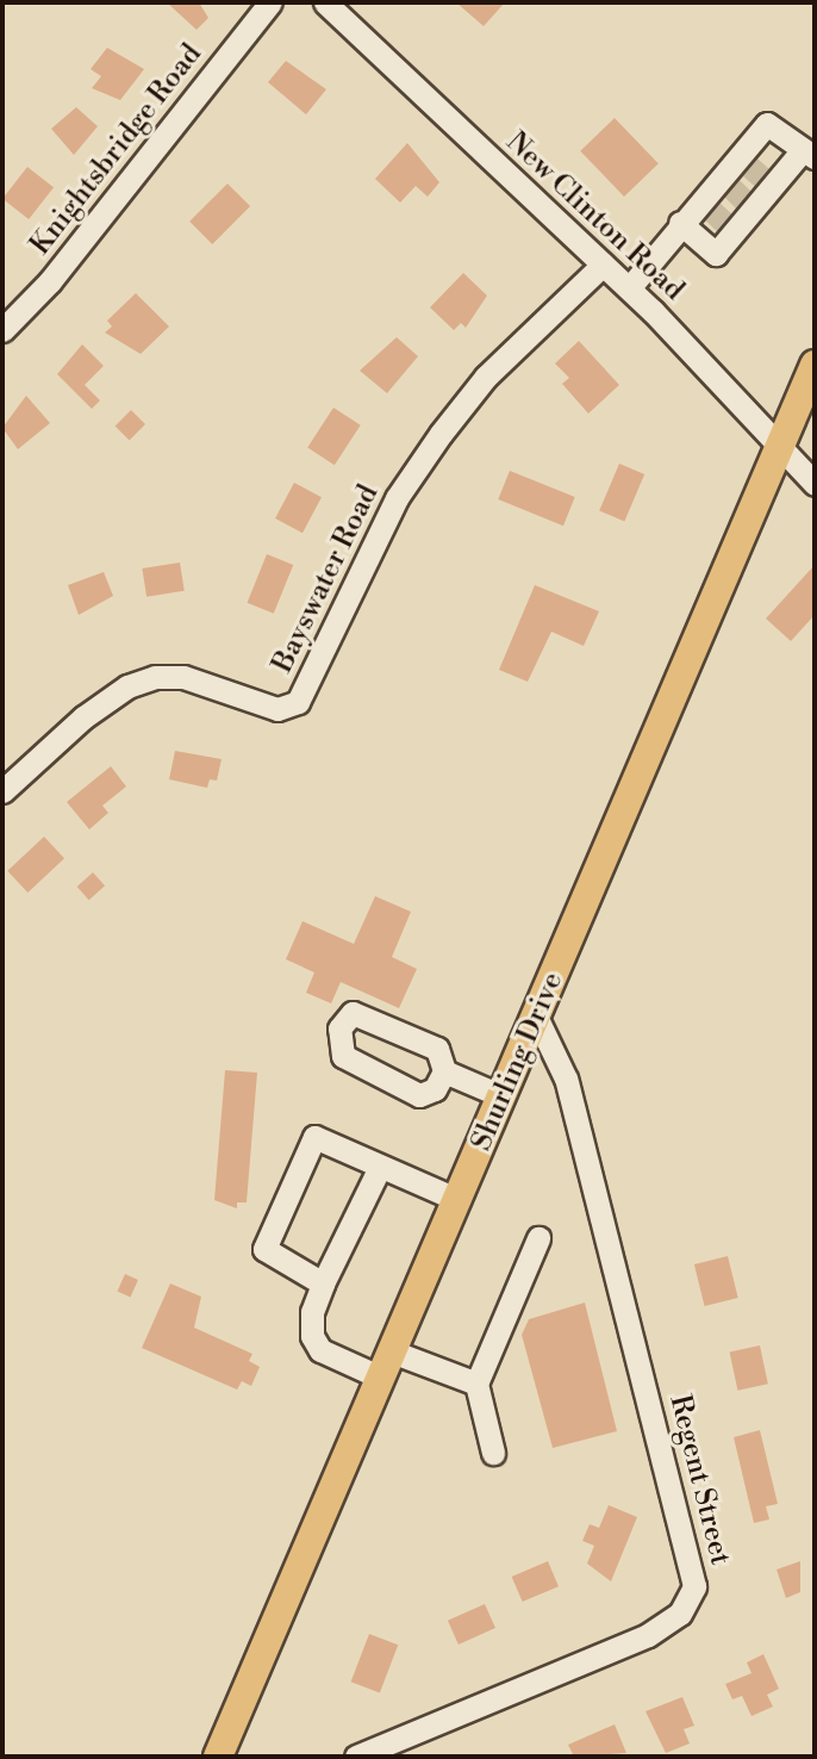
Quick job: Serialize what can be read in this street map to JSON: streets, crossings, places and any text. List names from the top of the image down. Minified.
{"streets":{"main road":["Shurling Drive"],"street":["Knightsbridge Road","New Clinton Road","Bayswater Road","Regent Street"]},"crossings":[["New Clinton Road","Bayswater Road"],["New Clinton Road","Shurling Drive"],["Shurling Drive","Regent Street"]]}
